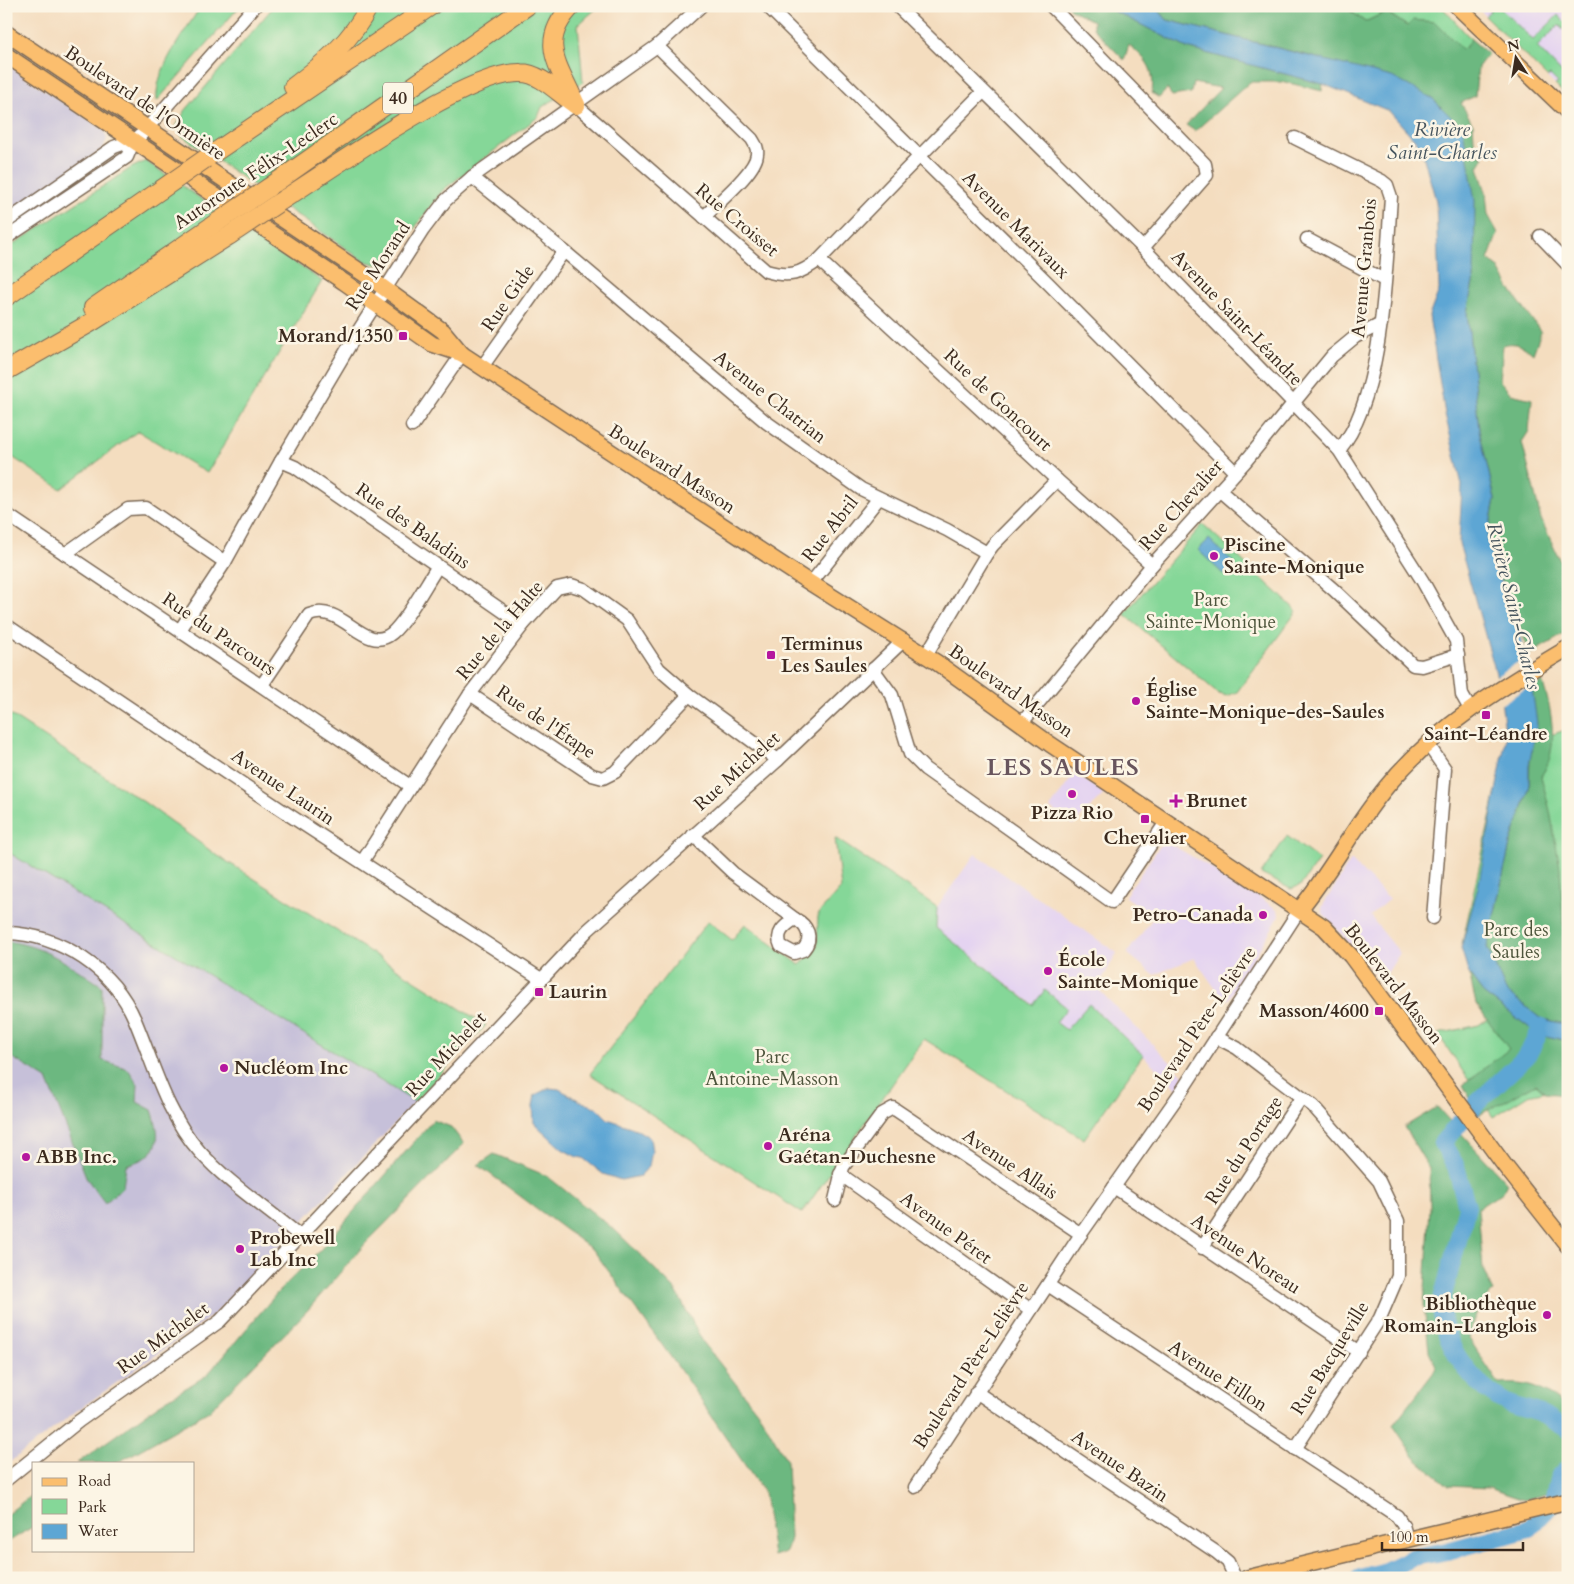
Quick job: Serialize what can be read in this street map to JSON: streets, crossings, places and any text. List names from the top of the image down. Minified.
{"streets":{"highway":["40","Autoroute Félix-Leclerc"],"main road":["Boulevard de l'Ormière","Boulevard Masson","Boulevard Père-Lelièvre"],"street":["Rue Croisset","Avenue Marivaux","Rue Morand","Avenue Granbois","Rue Gide","Avenue Saint-Léandre","Avenue Chatrian","Rue de Goncourt","Rue Chevalier","Rue des Baladins","Rue Abril","Rue de la Halte","Rue du Parcours","Rue de l'Étape","Rue Michelet","Avenue Laurin","Rue du Portage","Avenue Allais","Avenue Péret","Avenue Noreau","Rue Bacqueville","Avenue Fillon","Avenue Bazin"]},"crossings":[["Boulevard de l'Ormière","Rue Morand"],["Boulevard de l'Ormière","Boulevard Masson"],["Rue Croisset","Avenue Marivaux"],["Rue Croisset","Rue Morand"],["Rue Croisset","Avenue Saint-Léandre"],["Rue Croisset","Rue de Goncourt"],["Avenue Marivaux","Rue Chevalier"],["Rue Morand","Avenue Chatrian"],["Rue Morand","Boulevard Masson"],["Rue Morand","Rue des Baladins"],["Rue Morand","Rue du Parcours"],["Avenue Granbois","Avenue Saint-Léandre"],["Avenue Granbois","Rue Chevalier"],["Rue Gide","Avenue Chatrian"],["Rue Gide","Boulevard Masson"],["Avenue Saint-Léandre","Rue Chevalier"],["Avenue Saint-Léandre","Boulevard Père-Lelièvre"],["Avenue Chatrian","Rue Abril"],["Rue de Goncourt","Rue Chevalier"],["Boulevard Masson","Rue Chevalier"],["Boulevard Masson","Rue Abril"],["Boulevard Masson","Rue Michelet"],["Boulevard Masson","Boulevard Père-Lelièvre"],["Rue des Baladins","Rue de la Halte"],["Rue de la Halte","Rue du Parcours"],["Rue de la Halte","Rue de l'Étape"],["Rue de la Halte","Rue Michelet"],["Rue de la Halte","Avenue Laurin"],["Rue Michelet","Avenue Laurin"],["Boulevard Père-Lelièvre","Avenue Allais"],["Boulevard Père-Lelièvre","Avenue Péret"],["Boulevard Père-Lelièvre","Avenue Noreau"],["Boulevard Père-Lelièvre","Rue Bacqueville"],["Boulevard Père-Lelièvre","Avenue Fillon"],["Boulevard Père-Lelièvre","Avenue Bazin"],["Rue du Portage","Avenue Noreau"],["Rue du Portage","Rue Bacqueville"],["Avenue Allais","Avenue Péret"],["Avenue Noreau","Rue Bacqueville"],["Rue Bacqueville","Avenue Fillon"]],"districts":["LES SAULES"],"water":["Rivière Saint-Charles"],"parks":["Parc Sainte-Monique","Parc des Saules","Parc Antoine-Masson"],"places":{"transit":["Morand/1350","Terminus Les Saules","Saint-Léandre","Chevalier","Laurin","Masson/4600"],"other":["Piscine Sainte-Monique","Église Sainte-Monique-des-Saules","Pizza Rio","Petro-Canada","École Sainte-Monique","Nucléom Inc","Aréna Gaétan-Duchesne","ABB Inc.","Probewell Lab Inc","Bibliothèque Romain-Langlois"],"health":["Brunet"]},"legend":["Road","Park","Water"],"scale_bar":"100 m","north":"top"}
